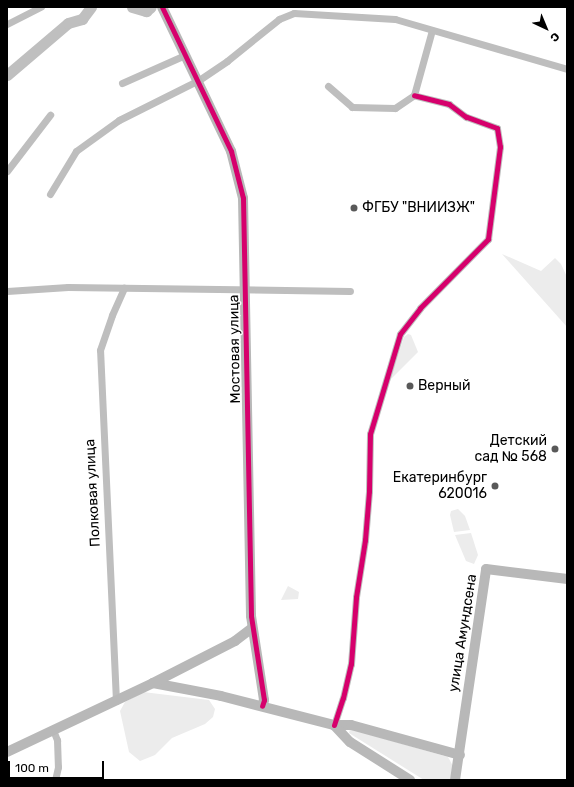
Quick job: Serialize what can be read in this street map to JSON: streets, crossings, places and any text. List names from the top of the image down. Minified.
{"streets":{"street":["Мостовая улица","Полковая улица","улица Амундсена"]},"places":["ФГБУ \"ВНИИЗЖ\"","Верный","Детский сад № 568","Екатеринбург 620016"],"scale_bar":"100 m","north":"bottom right"}
